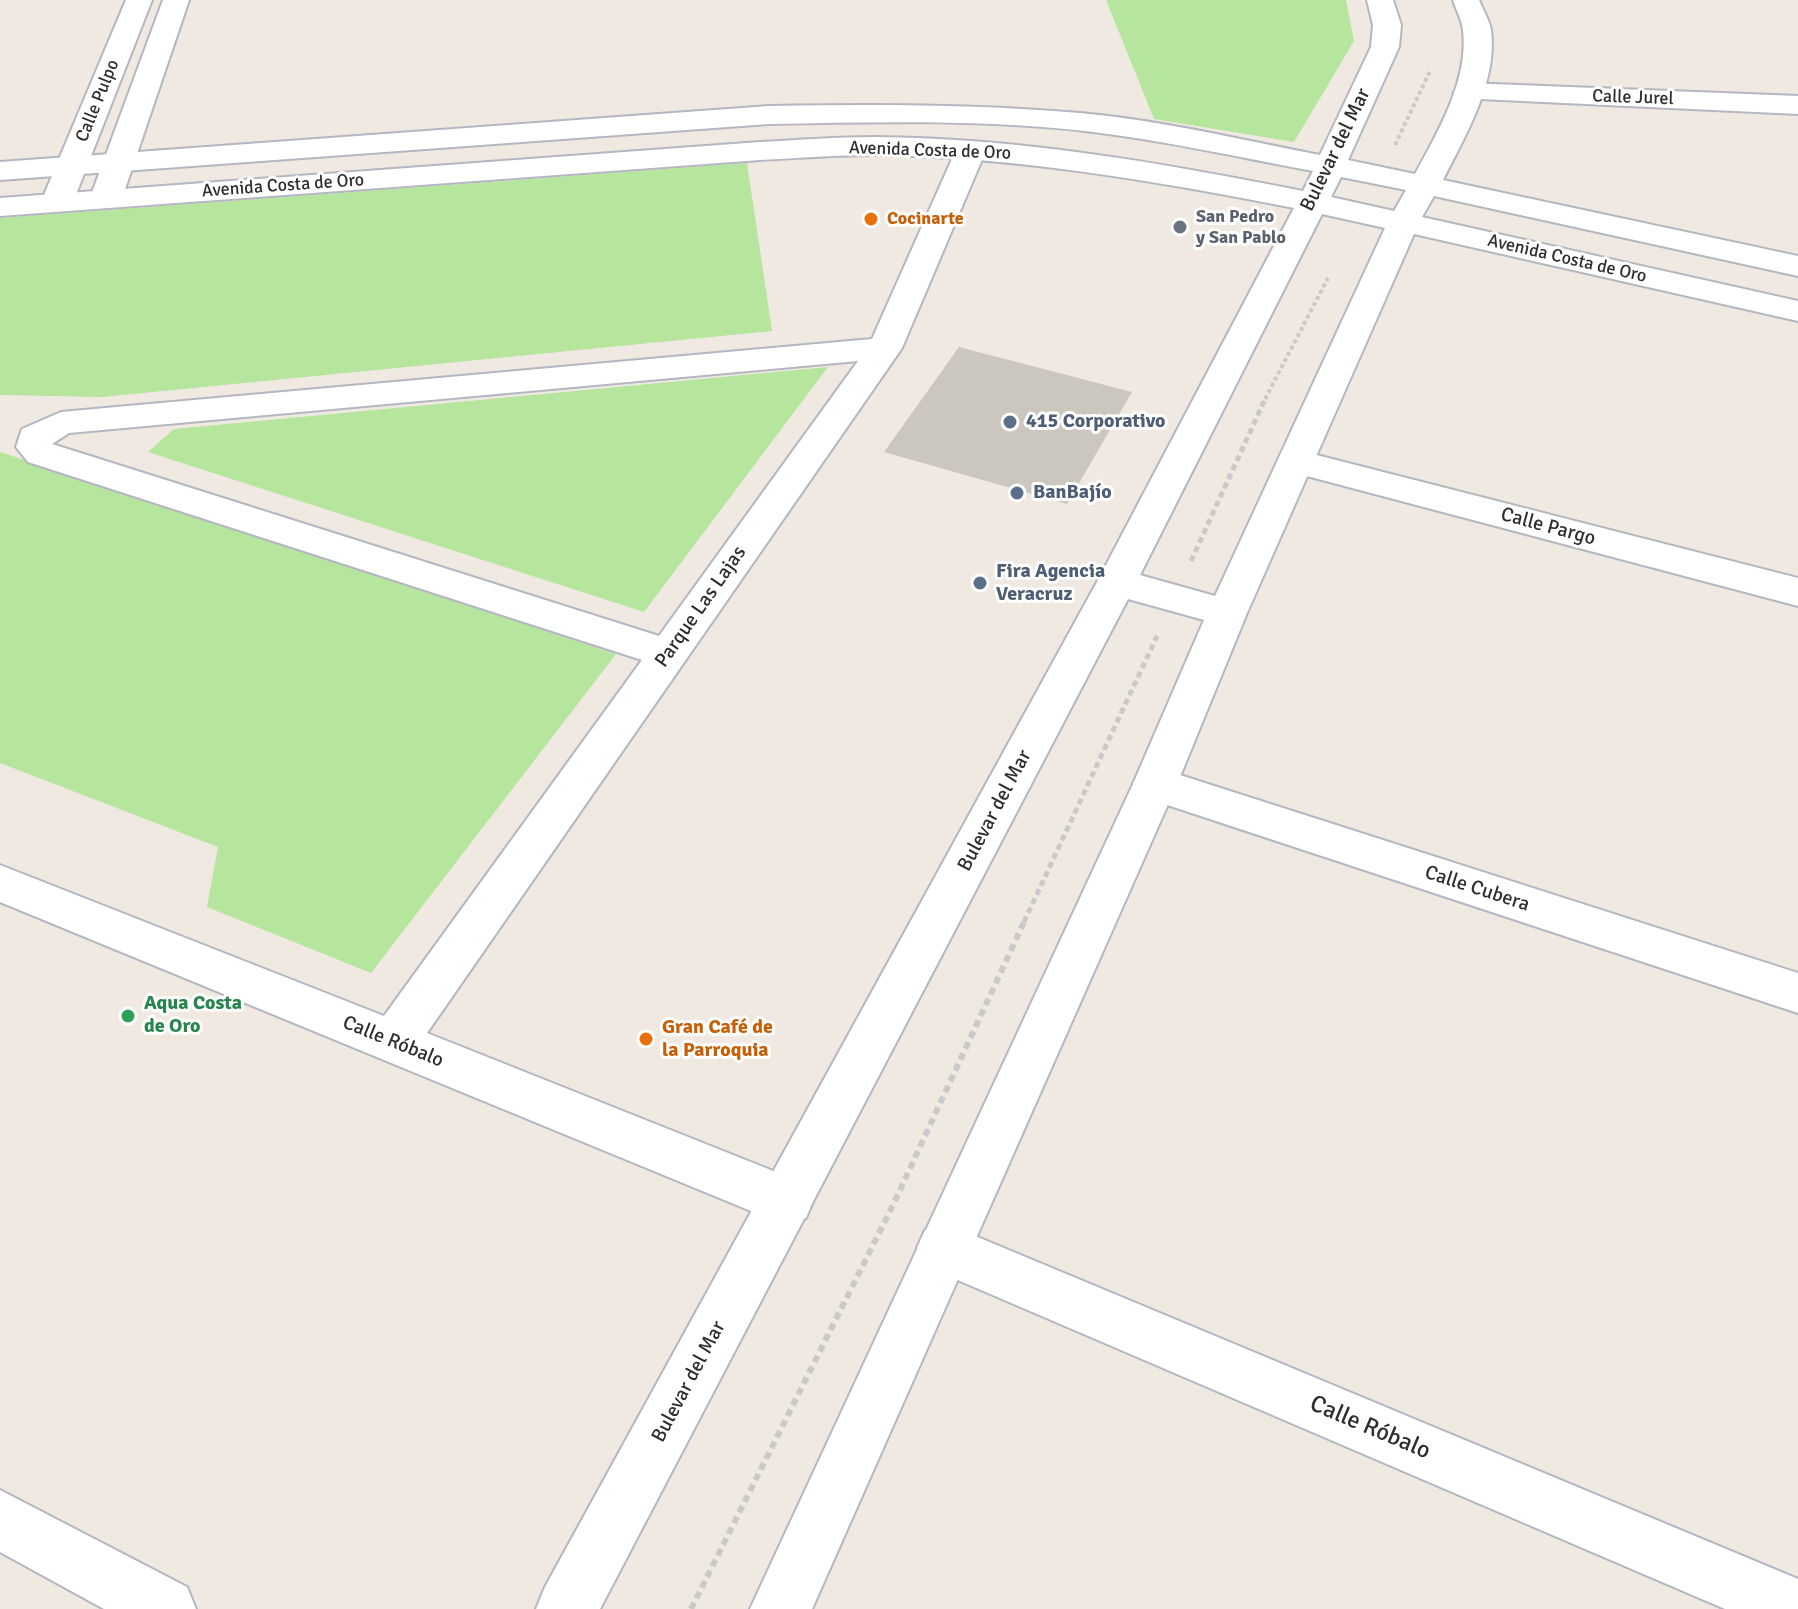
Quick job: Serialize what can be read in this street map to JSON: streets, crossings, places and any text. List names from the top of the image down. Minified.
{"streets":{"street":["Calle Jurel","Calle Pulpo","Bulevar del Mar","Avenida Costa de Oro","Calle Pargo","Parque Las Lajas","Calle Cubera","Calle Róbalo"]},"crossings":[["Calle Pulpo","Avenida Costa de Oro"],["Bulevar del Mar","Avenida Costa de Oro"],["Bulevar del Mar","Calle Róbalo"],["Avenida Costa de Oro","Parque Las Lajas"],["Parque Las Lajas","Calle Róbalo"]],"places":["Cocinarte","San Pedro y San Pablo","415 Corporativo","BanBajío","Fira Agencia Veracruz","Aqua Costa de Oro","Gran Café de la Parroquia"]}
